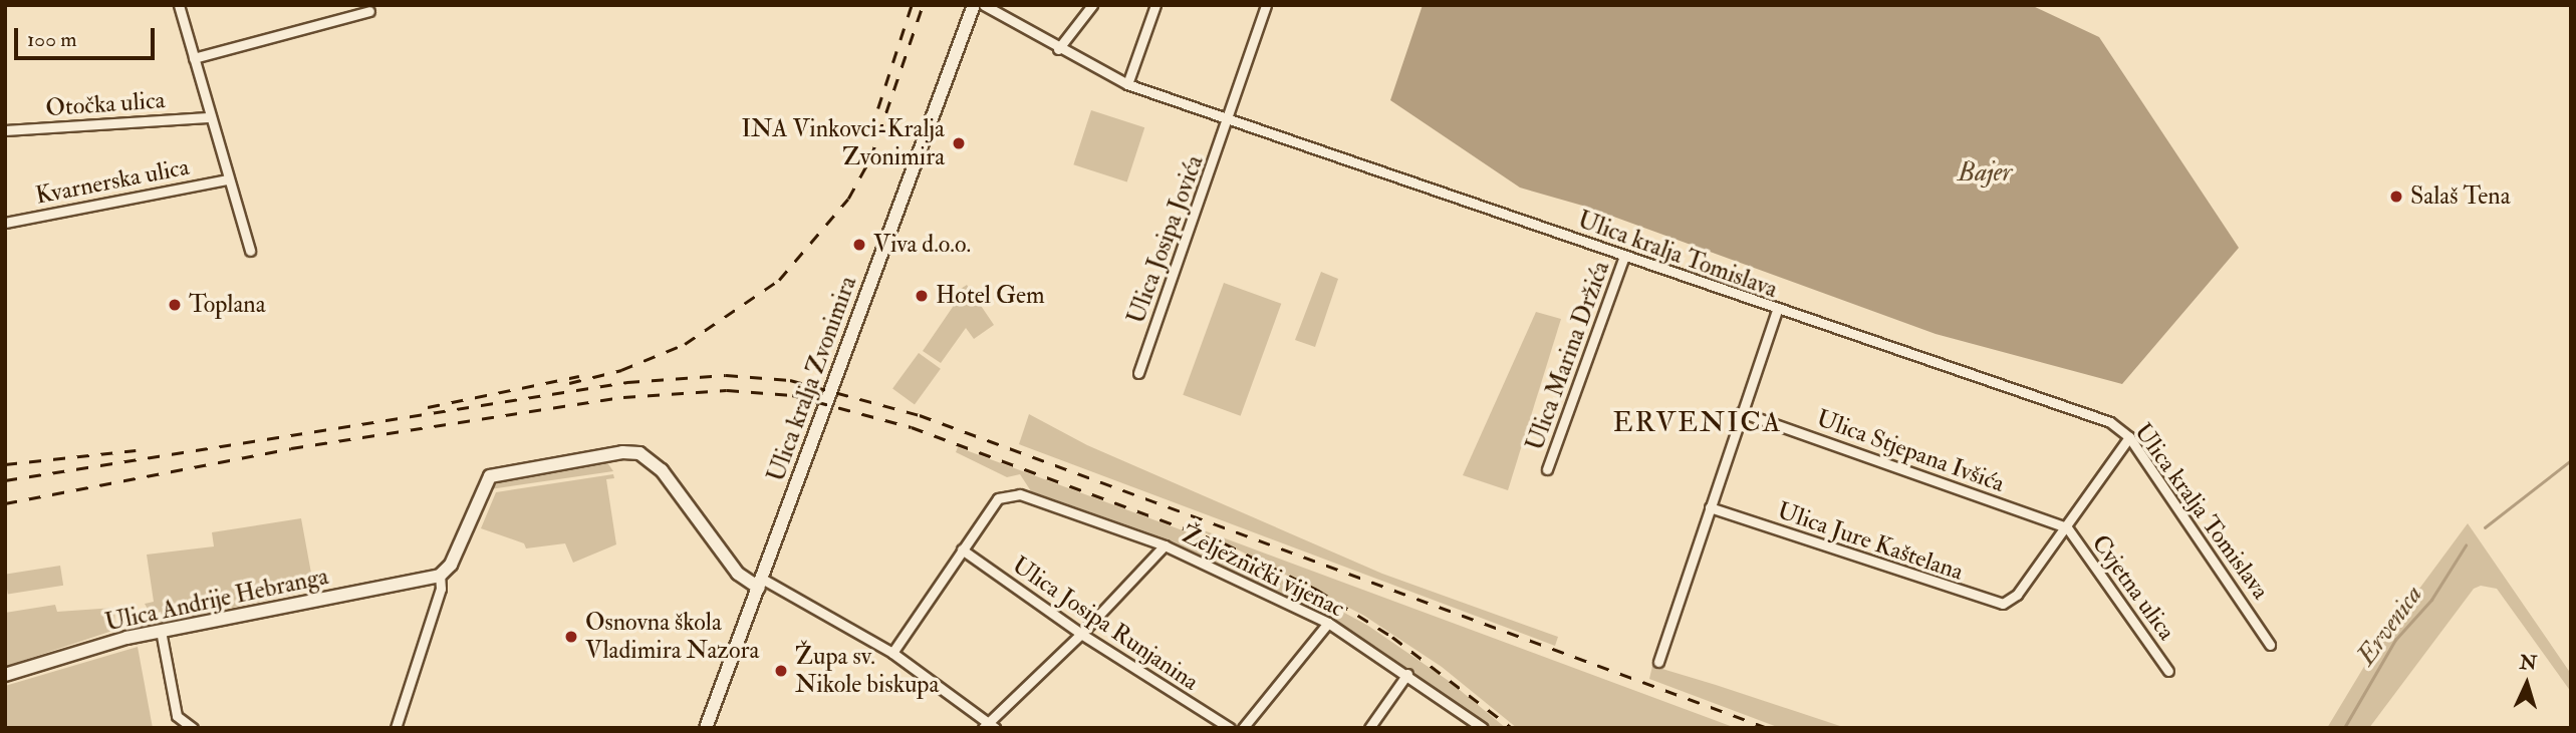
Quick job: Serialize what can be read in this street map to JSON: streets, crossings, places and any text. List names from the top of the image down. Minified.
{"streets":{"main road":["Ulica kralja Zvonimira","Ulica Andrije Hebranga"],"street":["Otočka ulica","Kvarnerska ulica","Ulica Josipa Jovića","Ulica kralja Tomislava","Ulica Marina Držića","Ulica Stjepana Ivšića","Ulica Jure Kaštelana","Željeznički vijenac","Cvjetna ulica","Ulica Josipa Runjanina"]},"crossings":[["Otočka ulica","Kvarnerska ulica"],["Ulica Josipa Jovića","Ulica kralja Tomislava"],["Ulica kralja Tomislava","Ulica Marina Držića"],["Ulica kralja Tomislava","Cvjetna ulica"],["Ulica Stjepana Ivšića","Cvjetna ulica"],["Ulica Jure Kaštelana","Cvjetna ulica"],["Željeznički vijenac","Ulica Josipa Runjanina"]],"districts":["ERVENICA"],"water":["Bajer","Ervenica"],"places":["INA Vinkovci-Kralja Zvonimira","Salaš Tena","Viva d.o.o.","Hotel Gem","Toplana","Osnovna škola Vladimira Nazora","Župa sv. Nikole biskupa"],"scale_bar":"100 m","north":"top"}
